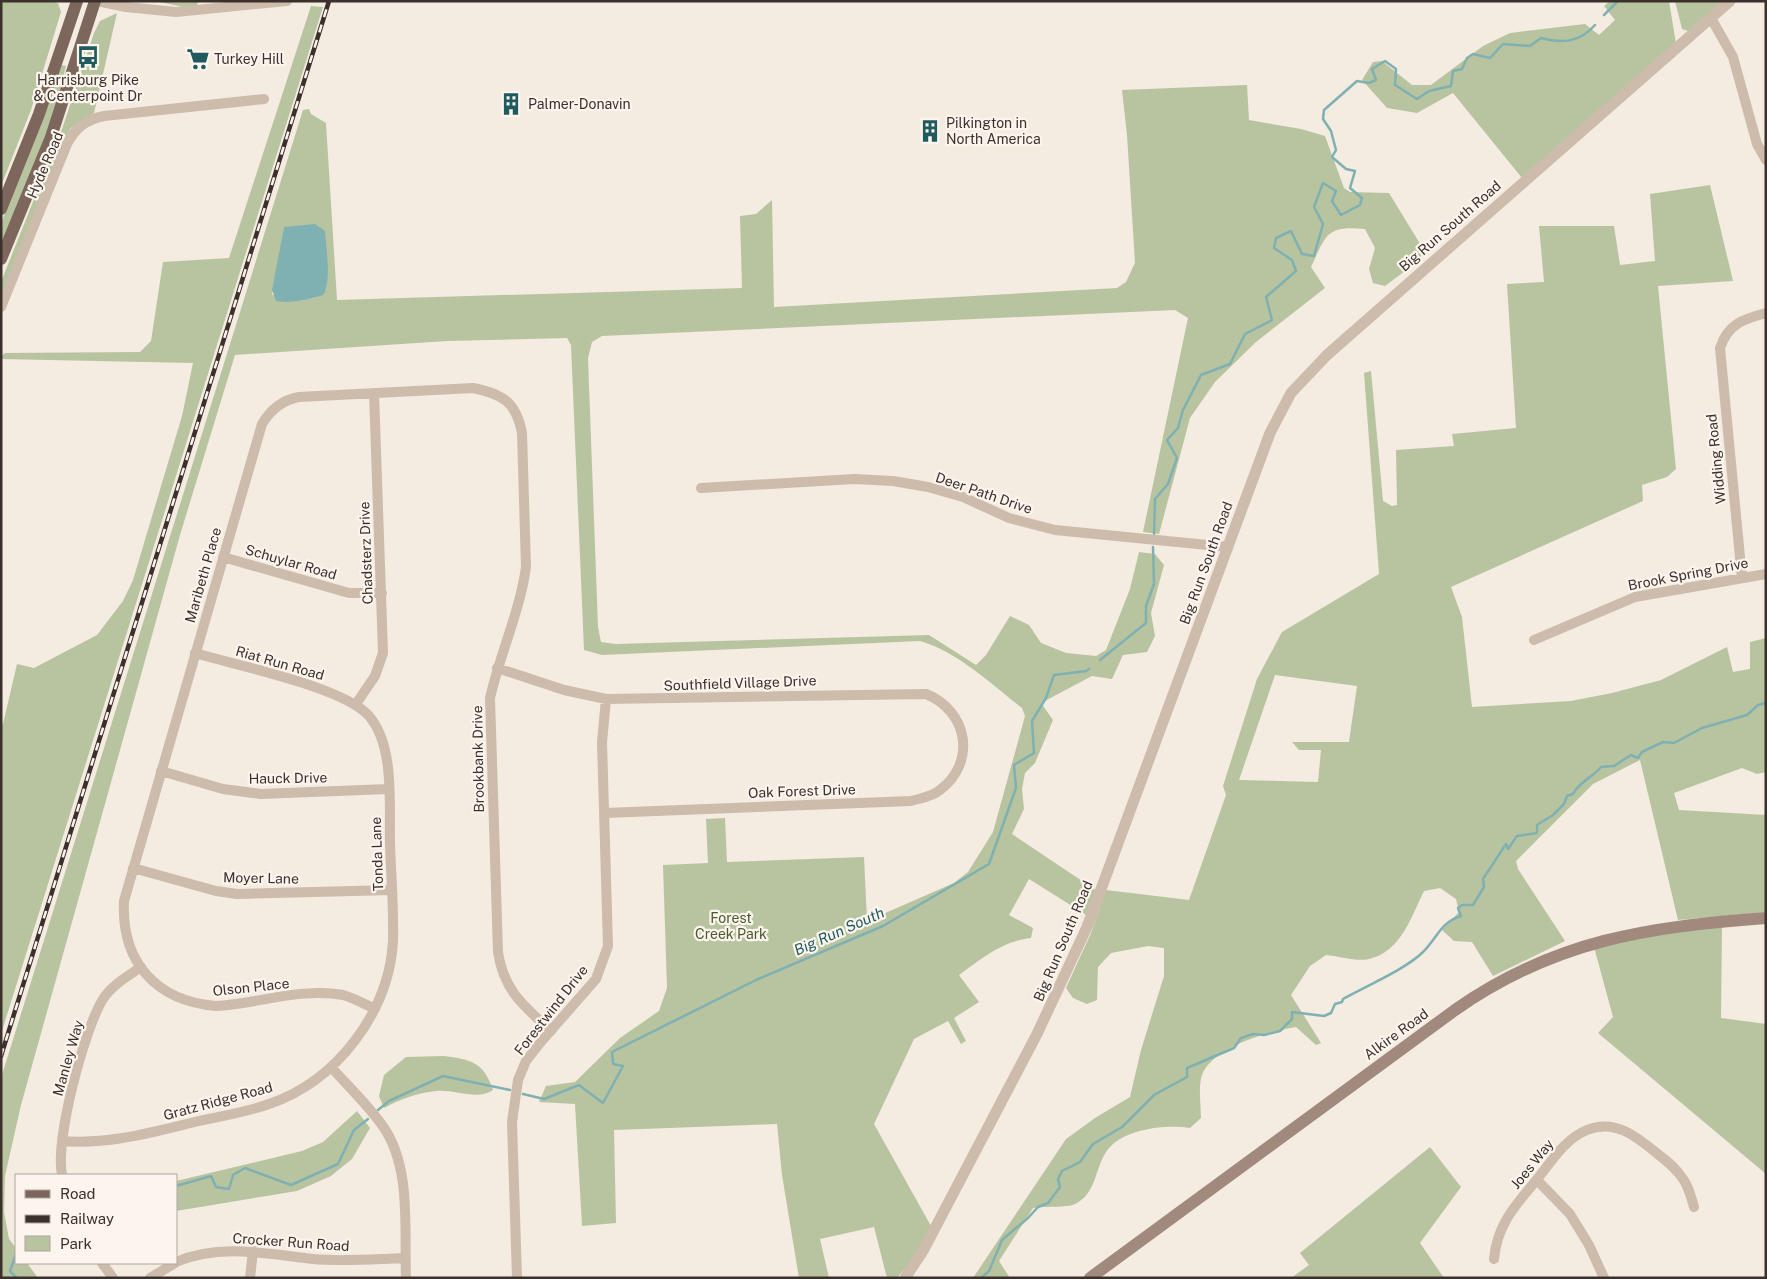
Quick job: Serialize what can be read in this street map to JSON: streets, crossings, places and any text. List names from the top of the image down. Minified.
{"streets":{"main road":["Alkire Road"],"street":["Hyde Road","Big Run South Road","Widding Road","Deer Path Drive","Chadsterz Drive","Schuylar Road","Brook Spring Drive","Maribeth Place","Riat Run Road","Southfield Village Drive","Brookbank Drive","Hauck Drive","Oak Forest Drive","Tonda Lane","Moyer Lane","Olson Place","Forestwind Drive","Manley Way","Gratz Ridge Road","Joes Way","Crocker Run Road"]},"crossings":[["Big Run South Road","Deer Path Drive"],["Widding Road","Brook Spring Drive"],["Chadsterz Drive","Schuylar Road"],["Chadsterz Drive","Maribeth Place"],["Chadsterz Drive","Riat Run Road"],["Chadsterz Drive","Tonda Lane"],["Schuylar Road","Maribeth Place"],["Maribeth Place","Riat Run Road"],["Maribeth Place","Brookbank Drive"],["Maribeth Place","Hauck Drive"],["Maribeth Place","Moyer Lane"],["Maribeth Place","Olson Place"],["Maribeth Place","Manley Way"],["Riat Run Road","Tonda Lane"],["Southfield Village Drive","Brookbank Drive"],["Southfield Village Drive","Oak Forest Drive"],["Southfield Village Drive","Forestwind Drive"],["Brookbank Drive","Forestwind Drive"],["Hauck Drive","Tonda Lane"],["Oak Forest Drive","Forestwind Drive"],["Tonda Lane","Moyer Lane"],["Tonda Lane","Olson Place"],["Tonda Lane","Gratz Ridge Road"],["Olson Place","Manley Way"],["Olson Place","Gratz Ridge Road"],["Manley Way","Gratz Ridge Road"]],"water":["Big Run South"],"parks":["Forest Creek Park"],"places":{"bus stop":["Harrisburg Pike & Centerpoint Dr"],"supermarket":["Turkey Hill"],"building":["Palmer-Donavin","Pilkington in North America"]},"legend":["Road","Railway","Park"]}
